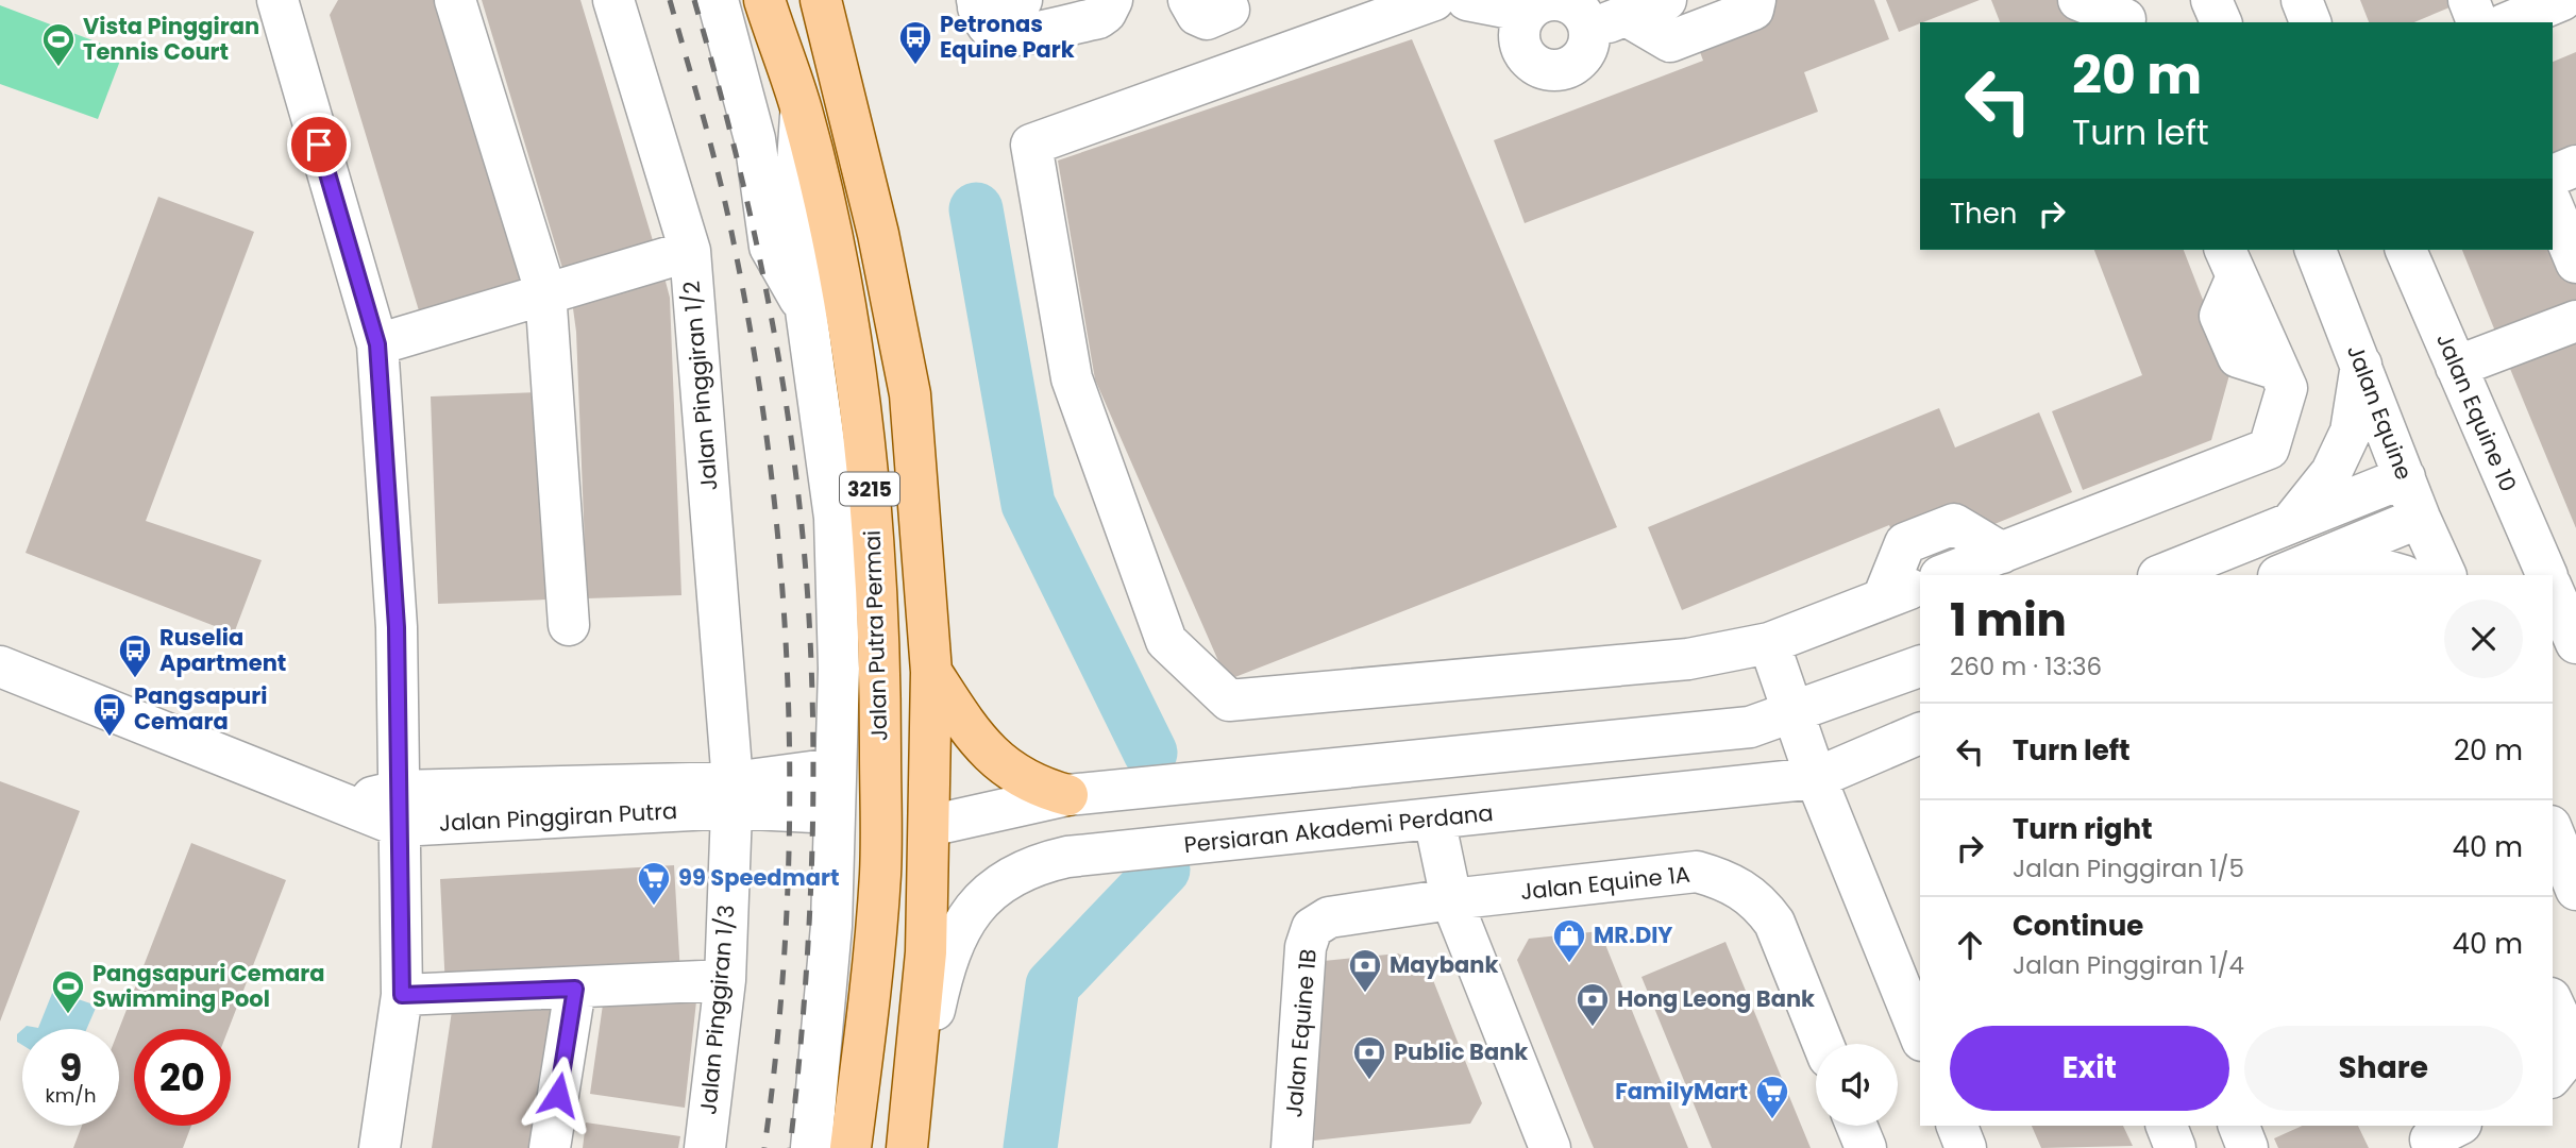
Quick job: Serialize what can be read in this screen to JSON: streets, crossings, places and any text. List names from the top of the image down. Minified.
{"streets":{"main road":["3215","Jalan Putra Permai"],"street":["Jalan Pinggiran 1/2","Jalan Equine","Jalan Equine 10","Jalan Pinggiran Putra","Persiaran Akademi Perdana","Jalan Equine 1A","Jalan Pinggiran 1/3","Jalan Equine 1B"]},"crossings":[["Jalan Pinggiran 1/2","Jalan Pinggiran Putra"],["Jalan Pinggiran 1/2","Jalan Pinggiran 1/3"],["3215","Persiaran Akademi Perdana"],["Jalan Pinggiran Putra","Jalan Pinggiran 1/3"],["Jalan Equine 1A","Jalan Equine 1B"]],"places":{"bus stop":["Petronas Equine Park","Ruselia Apartment","Pangsapuri Cemara"],"sports":["Vista Pinggiran Tennis Court","Pangsapuri Cemara Swimming Pool"],"supermarket":["99 Speedmart","FamilyMart"],"shop":["MR.DIY"],"bank":["Maybank","Hong Leong Bank","Public Bank"]},"page":{"turn":["20 m","Turn left"],"then":"Then","heading":["1 min","260 m · 13:36"],"list":[{"name":"Turn left","value":"20 m"},{"name":"Turn right","note":"Jalan Pinggiran 1/5","value":"40 m"},{"name":"Continue","note":"Jalan Pinggiran 1/4","value":"40 m"}],"buttons":["Exit","Share"],"speed":"9 km/h","limit":"20"}}
